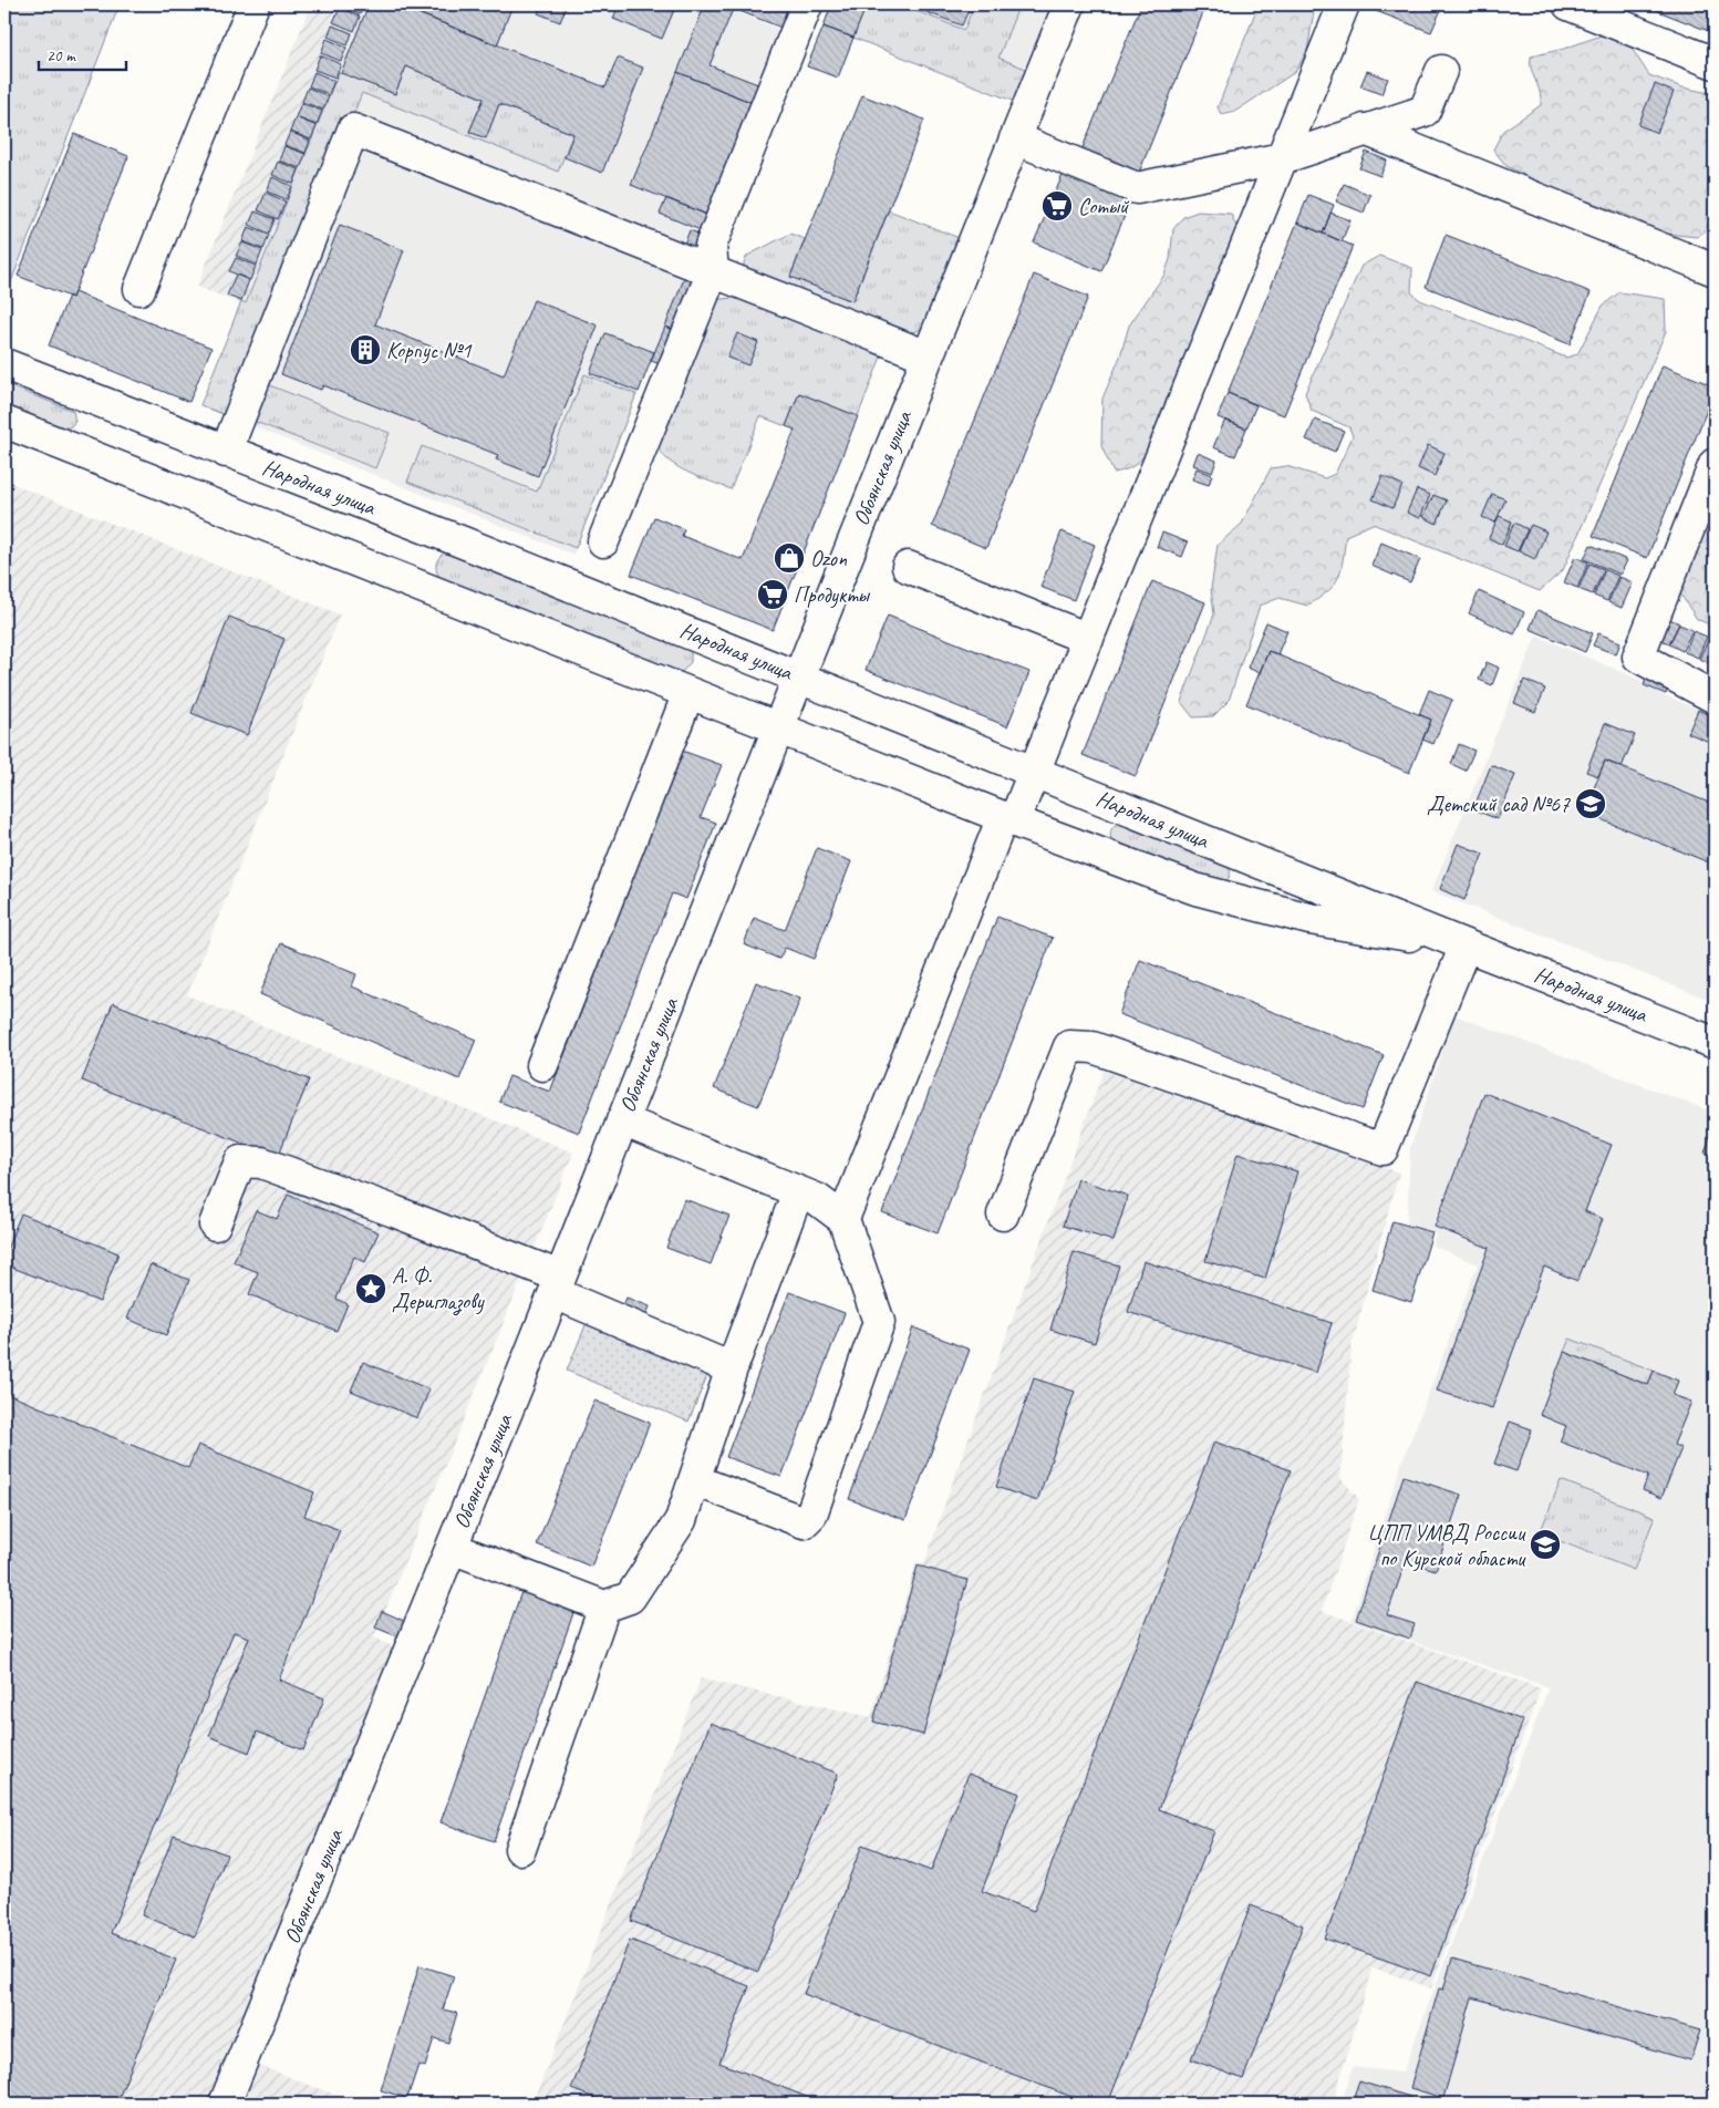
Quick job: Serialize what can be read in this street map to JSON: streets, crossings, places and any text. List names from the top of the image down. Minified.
{"streets":{"street":["Обоянская улица","Народная улица"]},"crossings":[["Обоянская улица","Народная улица"]],"places":{"supermarket":["Сотый","Продукты"],"building":["Корпус №1"],"shop":["Ozon"],"school or university":["Детский сад №67","ЦПП УМВД России по Курской области"],"place":["А. Ф. Дериглазову"]},"scale_bar":"20 m"}
